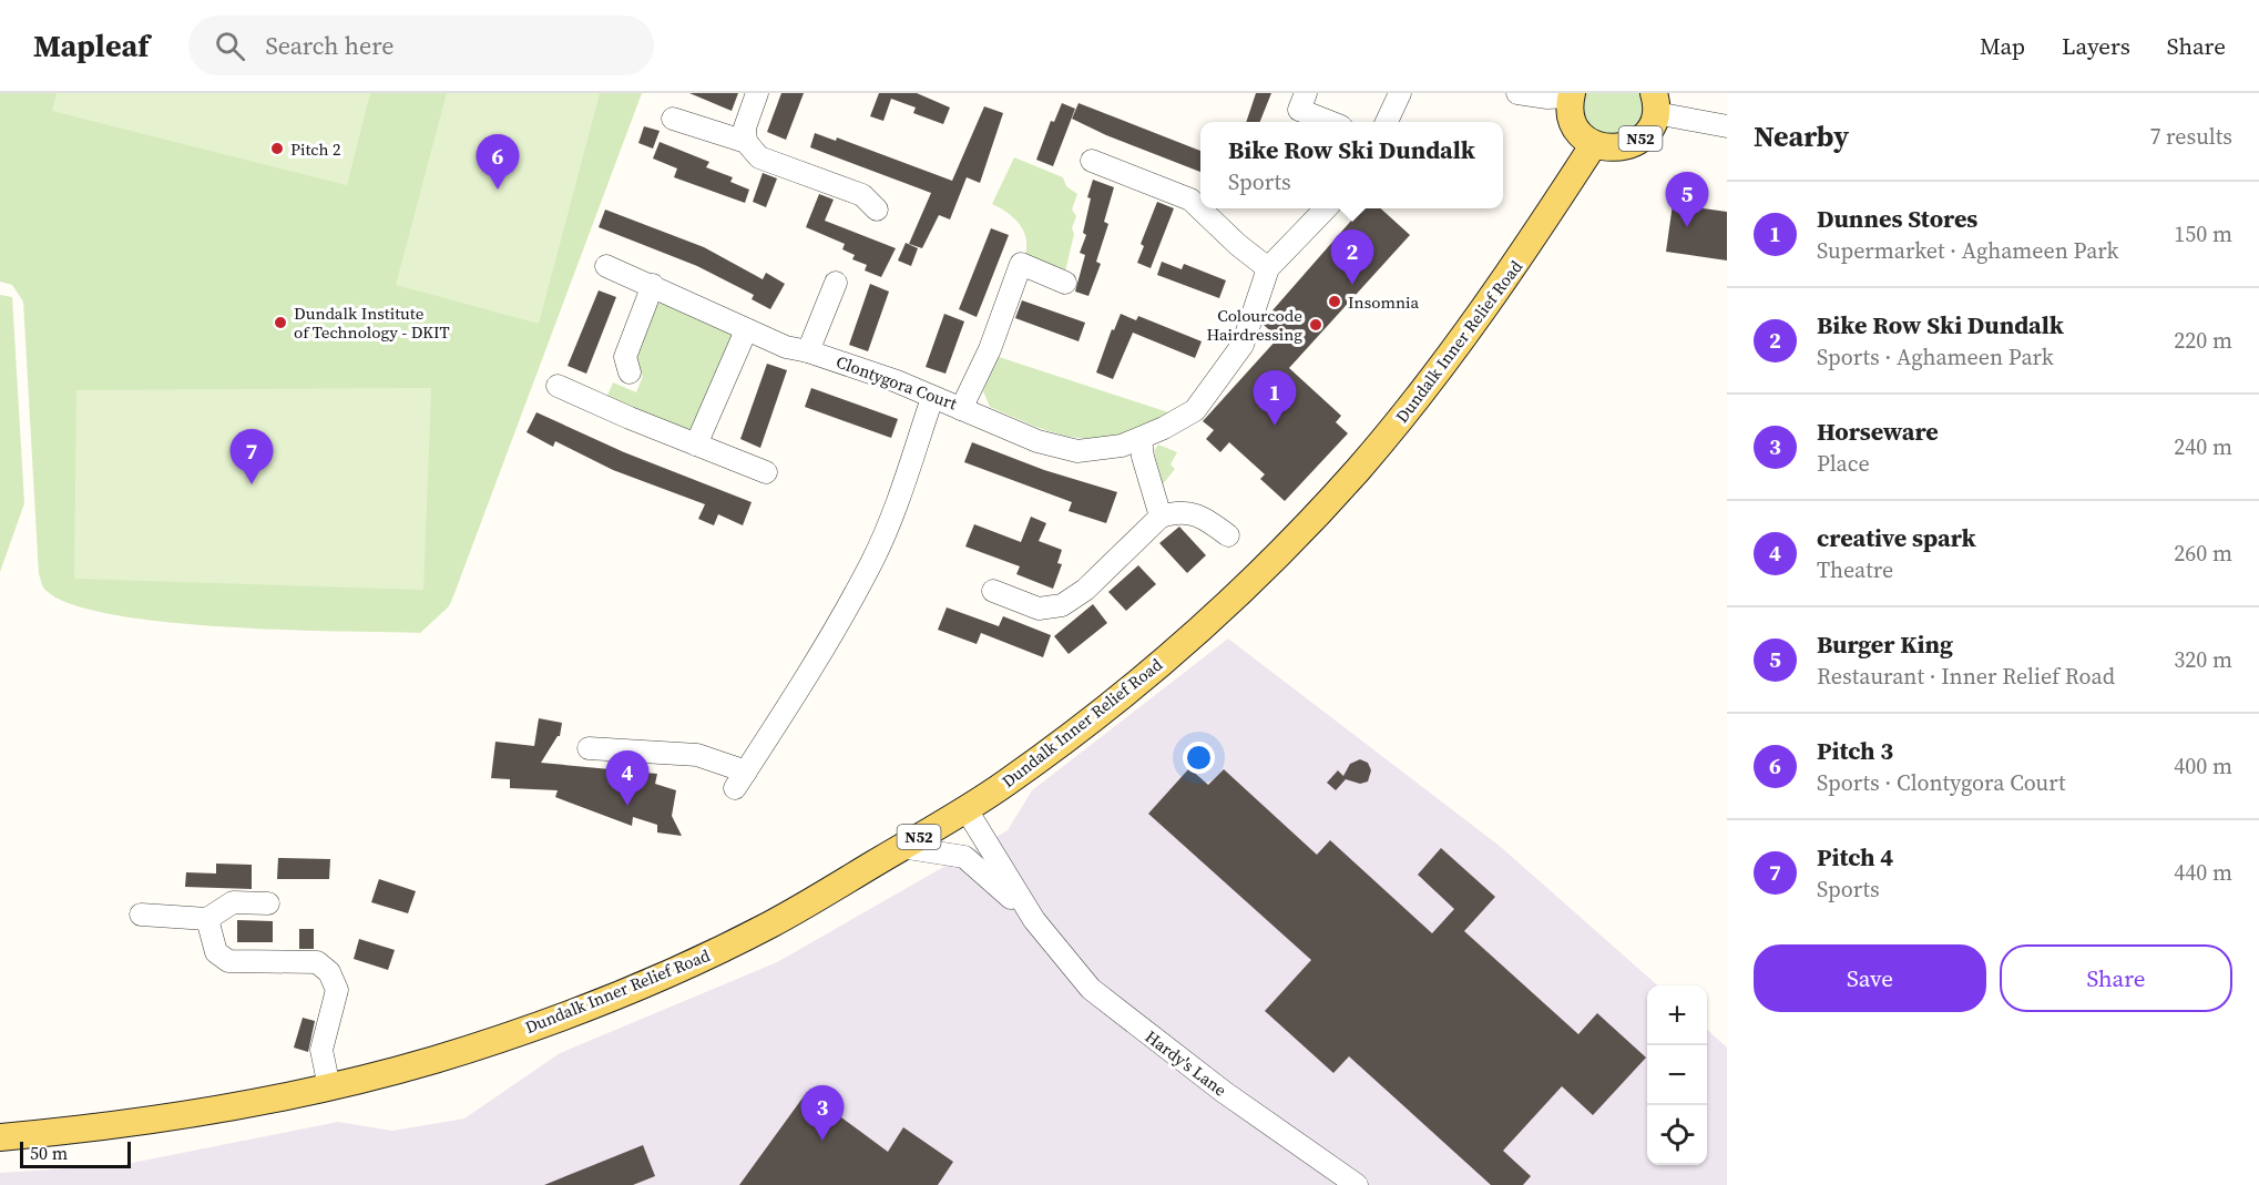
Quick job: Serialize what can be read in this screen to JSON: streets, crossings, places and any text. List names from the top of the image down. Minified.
{"streets":{"main road":["N52","Dundalk Inner Relief Road"],"street":["Clontygora Court","Hardy's Lane"]},"crossings":[["N52","Dundalk Inner Relief Road"],["Dundalk Inner Relief Road","Hardy's Lane"]],"places":["Pitch 2","Insomnia","Dundalk Institute of Technology - DKIT","Colourcode Hairdressing"],"scale_bar":"50 m","page":{"header":"Mapleaf","search":"Search here","nav":["Map","Layers","Share"],"heading":["Nearby","7 results"],"popup":["Bike Row Ski Dundalk","Sports"],"pins":["6","5","2","1","7","4","3"],"list":[{"mark":"1","name":"Dunnes Stores","note":"Supermarket · Aghameen Park","value":"150 m"},{"mark":"2","name":"Bike Row Ski Dundalk","note":"Sports · Aghameen Park","value":"220 m"},{"mark":"3","name":"Horseware","note":"Place","value":"240 m"},{"mark":"4","name":"creative spark","note":"Theatre","value":"260 m"},{"mark":"5","name":"Burger King","note":"Restaurant · Inner Relief Road","value":"320 m"},{"mark":"6","name":"Pitch 3","note":"Sports · Clontygora Court","value":"400 m"},{"mark":"7","name":"Pitch 4","note":"Sports","value":"440 m"}],"buttons":["Save","Share"],"map_buttons":["+","−"],"scale":"50 m"}}
